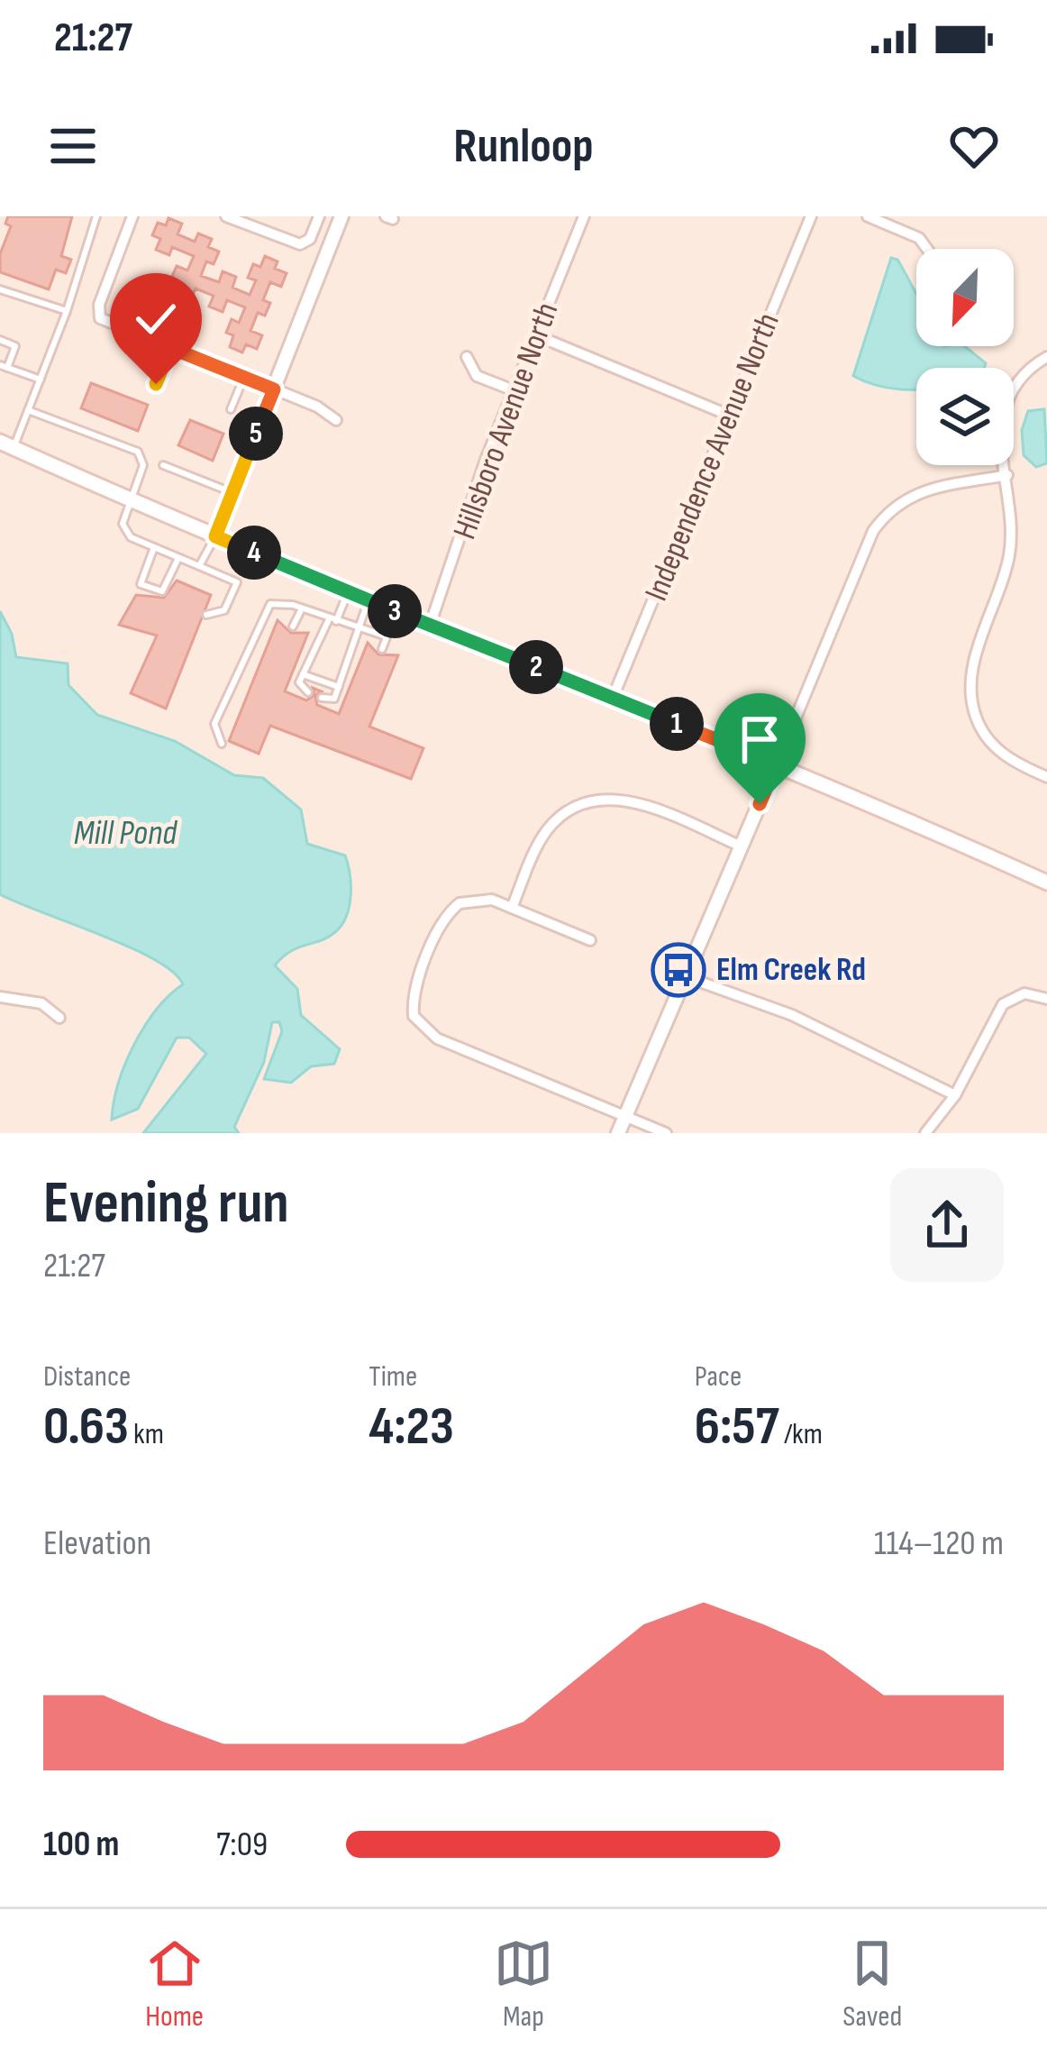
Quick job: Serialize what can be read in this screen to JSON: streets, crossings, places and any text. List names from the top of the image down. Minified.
{"streets":{"street":["Hillsboro Avenue North","Independence Avenue North"]},"water":["Mill Pond"],"places":{"bus stop":["Elm Creek Rd"]},"north":"bottom left","page":{"status":"21:27","header":"Runloop","pins":["5","4","3","2","1"],"heading":["Evening run","21:27"],"stats":[["Distance","0.63 km"],["Time","4:23"],["Pace","6:57 /km"]],"chart":["Elevation","114–120 m"],"list":[{"name":"100 m","note":"7:09"}],"tabs":["Home","Map","Saved"]}}
